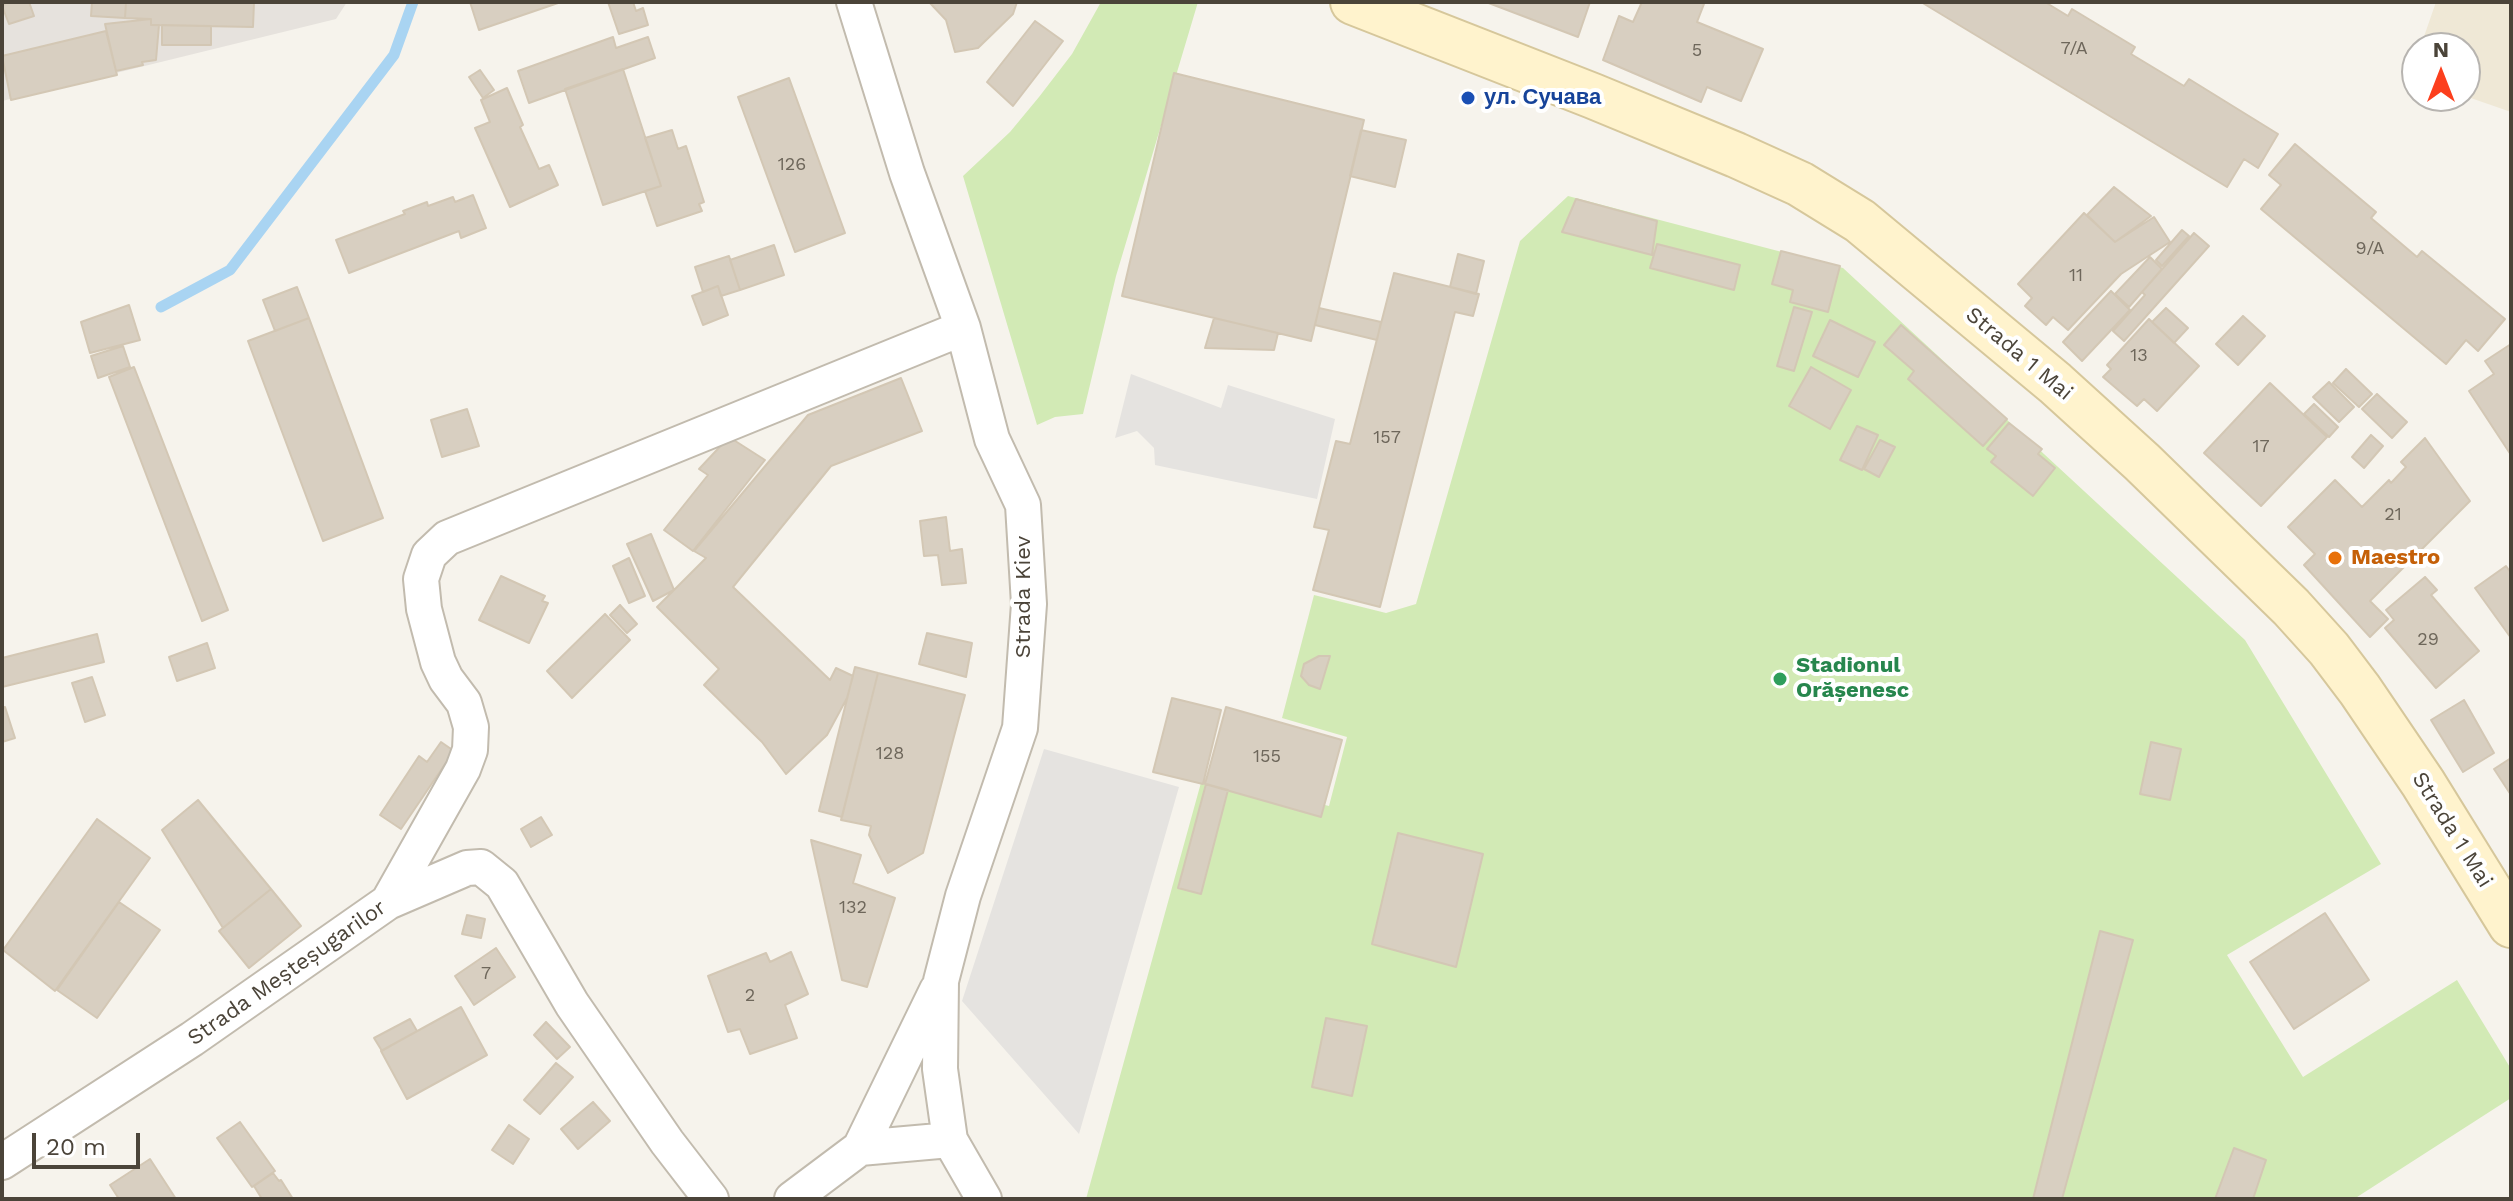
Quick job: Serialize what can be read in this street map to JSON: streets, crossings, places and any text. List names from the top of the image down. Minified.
{"streets":{"main road":["Strada 1 Mai"],"street":["Strada Kiev","Strada Meșteșugarilor"]},"places":["ул. Сучава","Maestro","Stadionul Orășenesc"],"house_numbers":["7/A","5","126","9/A","11","13","157","17","21","29","128","155","132","7","2"],"scale_bar":"20 m","north":"top"}
